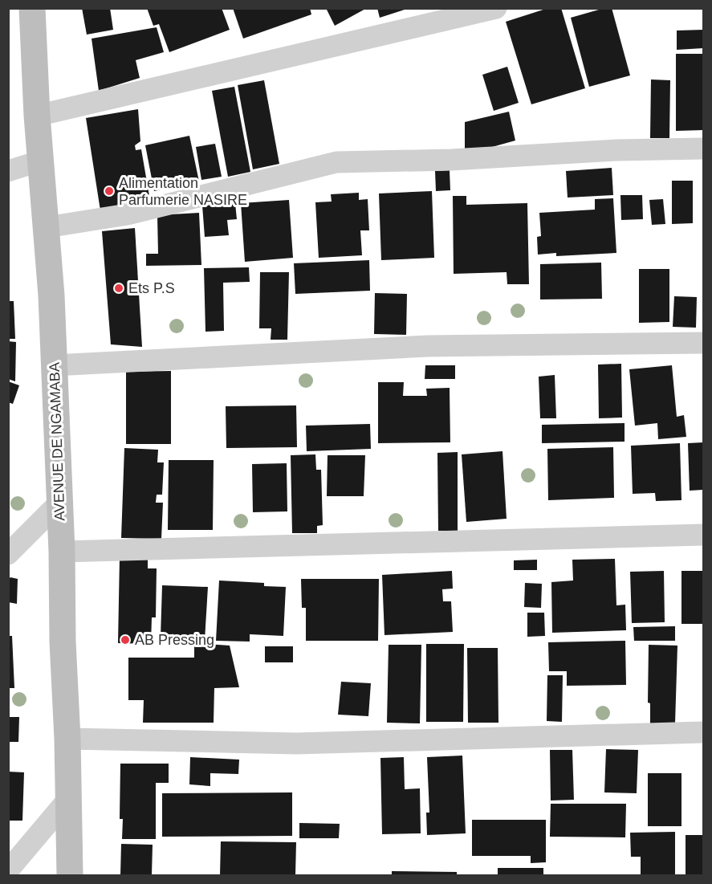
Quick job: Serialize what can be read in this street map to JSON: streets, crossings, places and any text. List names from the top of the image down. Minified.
{"streets":{"main road":["AVENUE DE NGAMABA"]},"places":["Alimentation Parfumerie NASIRE","Ets P.S","AB Pressing"]}
